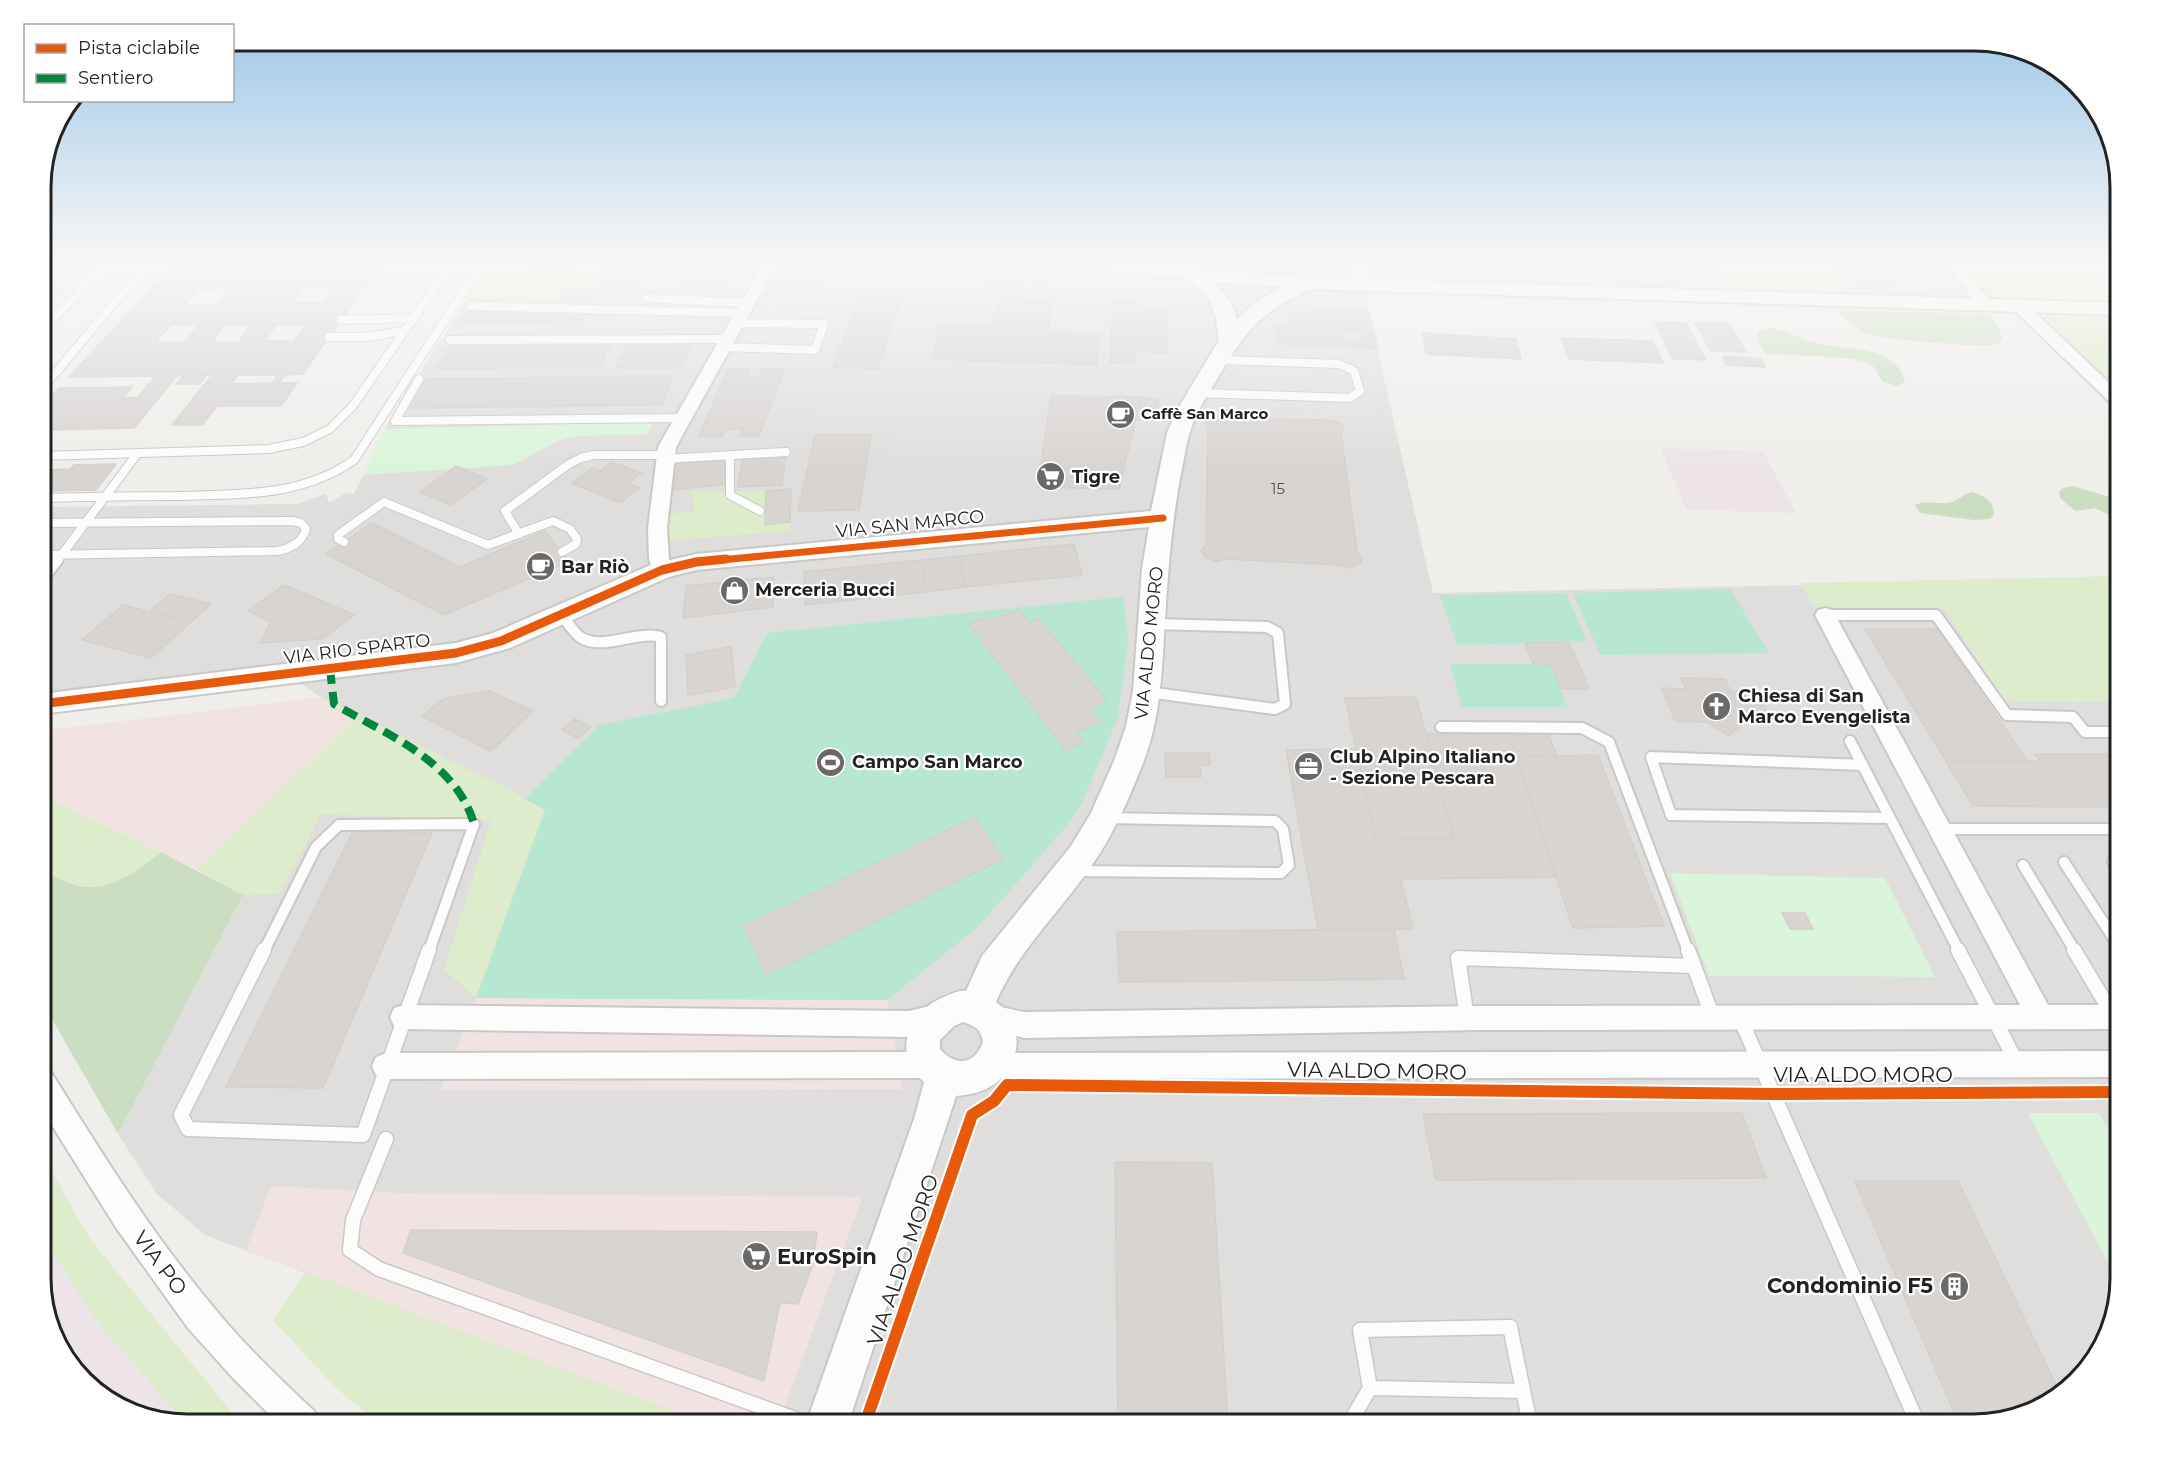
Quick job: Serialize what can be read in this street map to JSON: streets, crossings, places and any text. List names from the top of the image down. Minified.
{"streets":{"street":["VIA SAN MARCO","VIA ALDO MORO","VIA RIO SPARTO","VIA PO"]},"crossings":[["VIA SAN MARCO","VIA ALDO MORO"],["VIA SAN MARCO","VIA RIO SPARTO"]],"places":{"cafe":["Caffè San Marco","Bar Riò"],"supermarket":["Tigre","EuroSpin"],"shop":["Merceria Bucci"],"church":["Chiesa di San Marco Evengelista"],"sports":["Campo San Marco"],"office":["Club Alpino Italiano - Sezione Pescara"],"building":["Condominio F5"]},"house_numbers":["15"],"legend":["Pista ciclabile","Sentiero"]}
